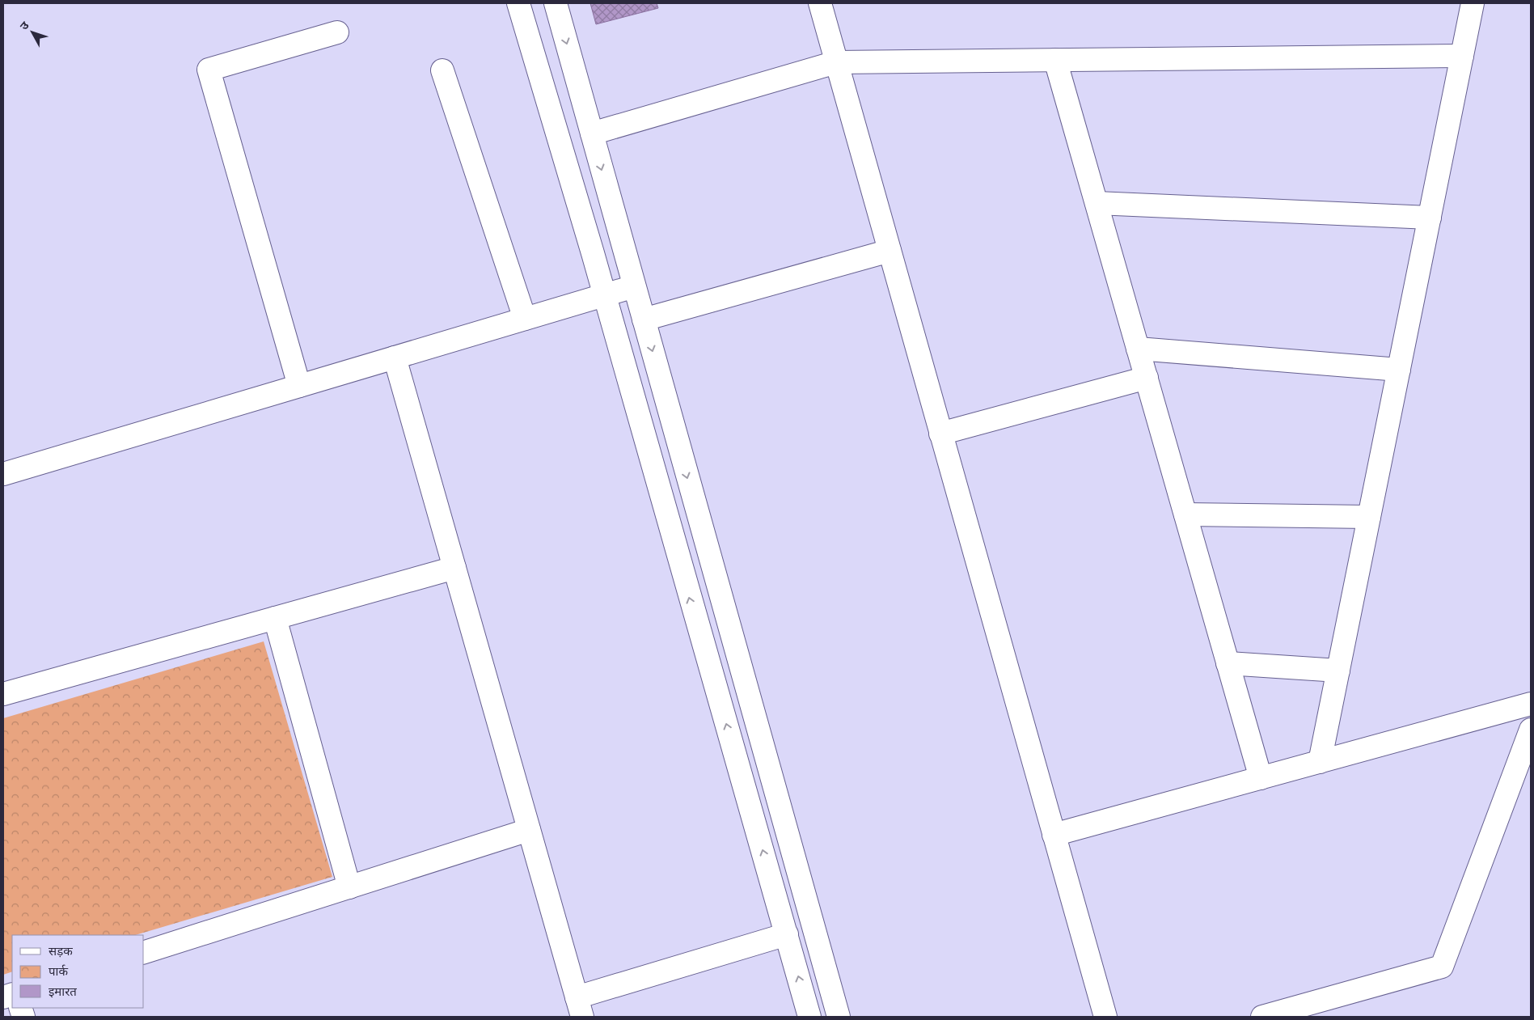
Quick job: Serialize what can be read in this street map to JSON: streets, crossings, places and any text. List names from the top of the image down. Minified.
{"legend":["सड़क","पार्क","इमारत"],"north":"top left"}
